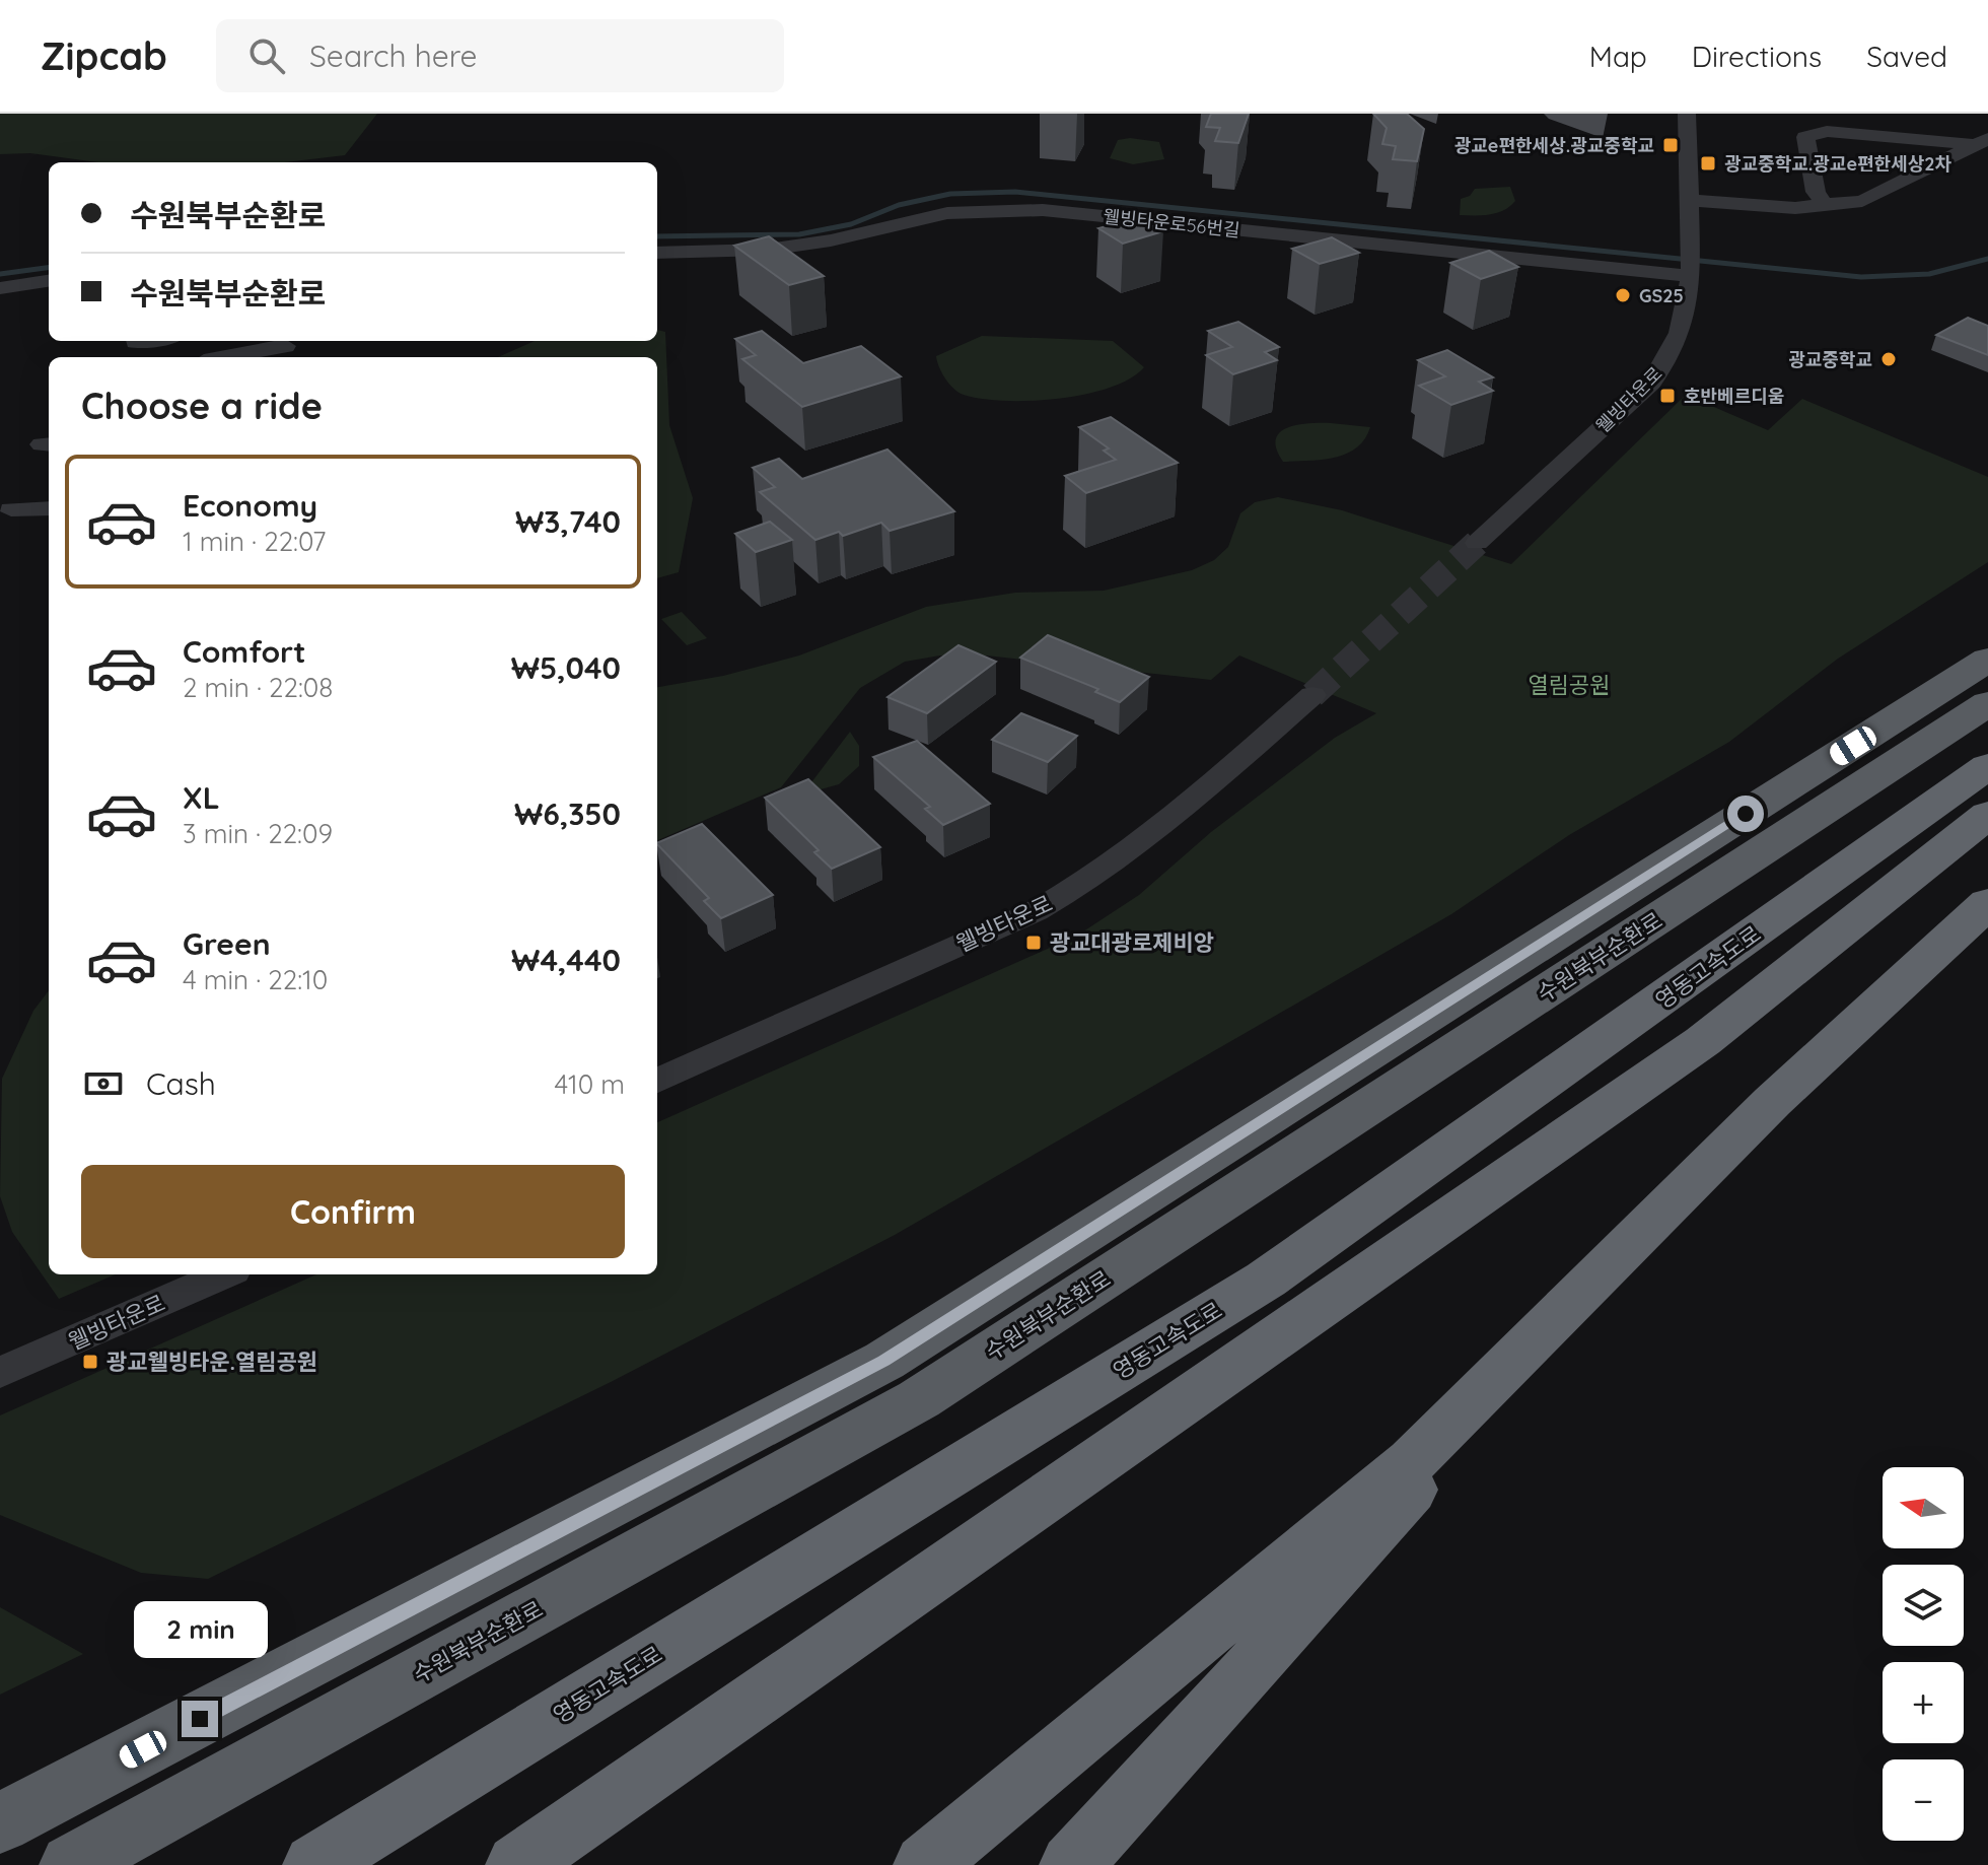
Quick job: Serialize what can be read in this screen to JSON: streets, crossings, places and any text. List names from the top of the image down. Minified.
{"streets":{"highway":["수원북부순환로","영동고속도로"],"street":["웰빙타운로56번길","웰빙타운로"]},"crossings":[["웰빙타운로56번길","웰빙타운로"]],"parks":["열림공원"],"places":{"transit":["광교e편한세상.광교중학교","광교중학교.광교e편한세상2차","호반베르디움","광교대광로제비앙","광교웰빙타운.열림공원"],"other":["GS25","광교중학교"]},"north":"left","page":{"header":"Zipcab","search":"Search here","nav":["Map","Directions","Saved"],"banner":["수원북부순환로","수원북부순환로"],"heading":"Choose a ride","list":[{"name":"Economy","note":"1 min · 22:07","value":"₩3,740"},{"name":"Comfort","note":"2 min · 22:08","value":"₩5,040"},{"name":"XL","note":"3 min · 22:09","value":"₩6,350"},{"name":"Green","note":"4 min · 22:10","value":"₩4,440"}],"pay":["Cash","410 m"],"buttons":"Confirm","map_buttons":["+","−"],"bubble":"2 min"}}
